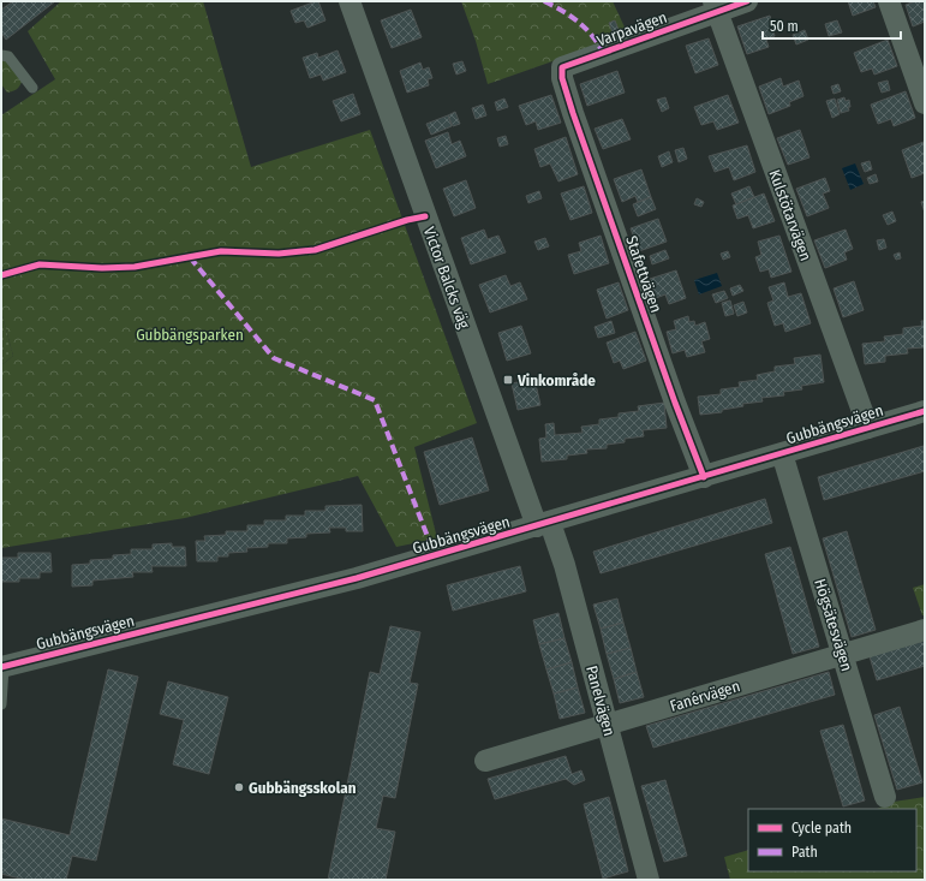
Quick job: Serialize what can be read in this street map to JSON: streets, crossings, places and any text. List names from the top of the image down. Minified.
{"streets":{"street":["Varpavägen","Kulstötarvägen","Stafettvägen","Victor Balcks väg","Gubbängsvägen","Högsätesvägen","Fanérvägen","Panelvägen"]},"crossings":[["Varpavägen","Kulstötarvägen"],["Varpavägen","Stafettvägen"],["Kulstötarvägen","Gubbängsvägen"],["Stafettvägen","Gubbängsvägen"],["Victor Balcks väg","Gubbängsvägen"],["Victor Balcks väg","Panelvägen"],["Gubbängsvägen","Högsätesvägen"],["Gubbängsvägen","Panelvägen"],["Högsätesvägen","Fanérvägen"],["Fanérvägen","Panelvägen"]],"parks":["Gubbängsparken"],"places":{"transit":["Vinkområde"],"other":["Gubbängsskolan"]},"legend":["Cycle path","Path"],"scale_bar":"50 m"}
